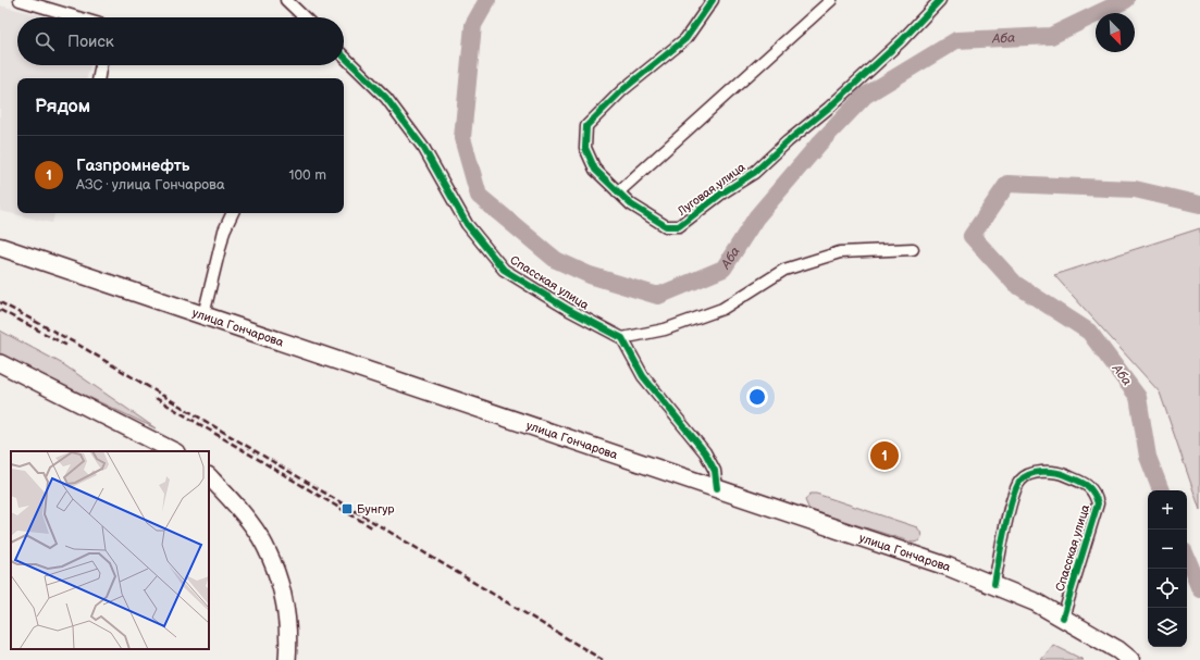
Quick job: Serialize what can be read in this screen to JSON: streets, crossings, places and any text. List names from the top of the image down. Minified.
{"streets":{"main road":["улица Гончарова"],"street":["Луговая улица","Спасская улица"]},"crossings":[["Спасская улица","улица Гончарова"]],"water":["Аба"],"places":{"transit":["Бунгур"]},"north":"bottom right","page":{"search":"Поиск","heading":"Рядом","list":[{"mark":"1","name":"Газпромнефть","note":"АЗС · улица Гончарова","value":"100 m"}],"pins":"1","map_buttons":["+","−"]}}
